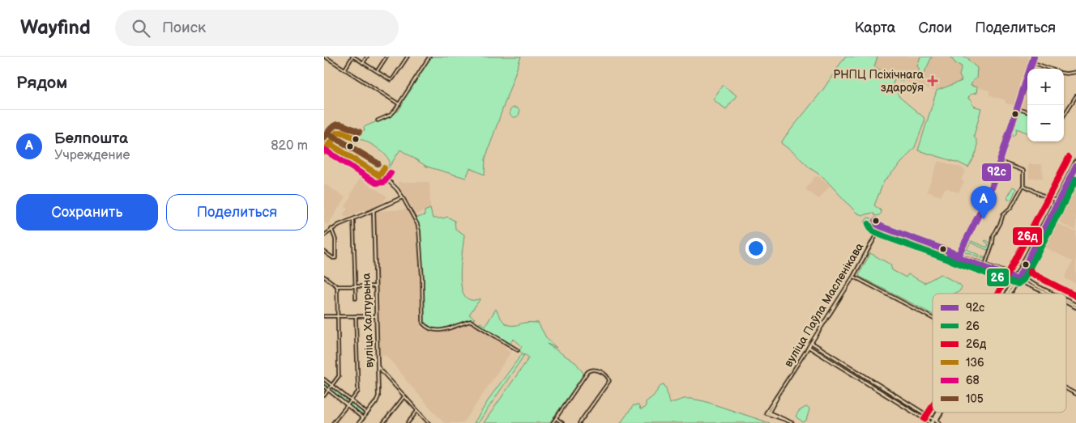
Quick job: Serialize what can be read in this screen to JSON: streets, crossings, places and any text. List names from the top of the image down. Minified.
{"streets":{"street":["вуліца Паўла Масленікава","вуліца Халтурына"]},"places":{"health":["РНПЦ Псіхічнага здароўя"]},"lines":["transit line 92с","transit line 105","transit line 136","transit line 68","transit line 26д","transit line 26"],"legend":["92с","26","26д","136","68","105"],"page":{"header":"Wayfind","search":"Поиск","nav":["Карта","Слои","Поделиться"],"heading":"Рядом","map_buttons":["+","−"],"list":[{"mark":"A","name":"Белпошта","note":"Учреждение","value":"820 m"}],"buttons":["Сохранить","Поделиться"],"pins":"A"}}
